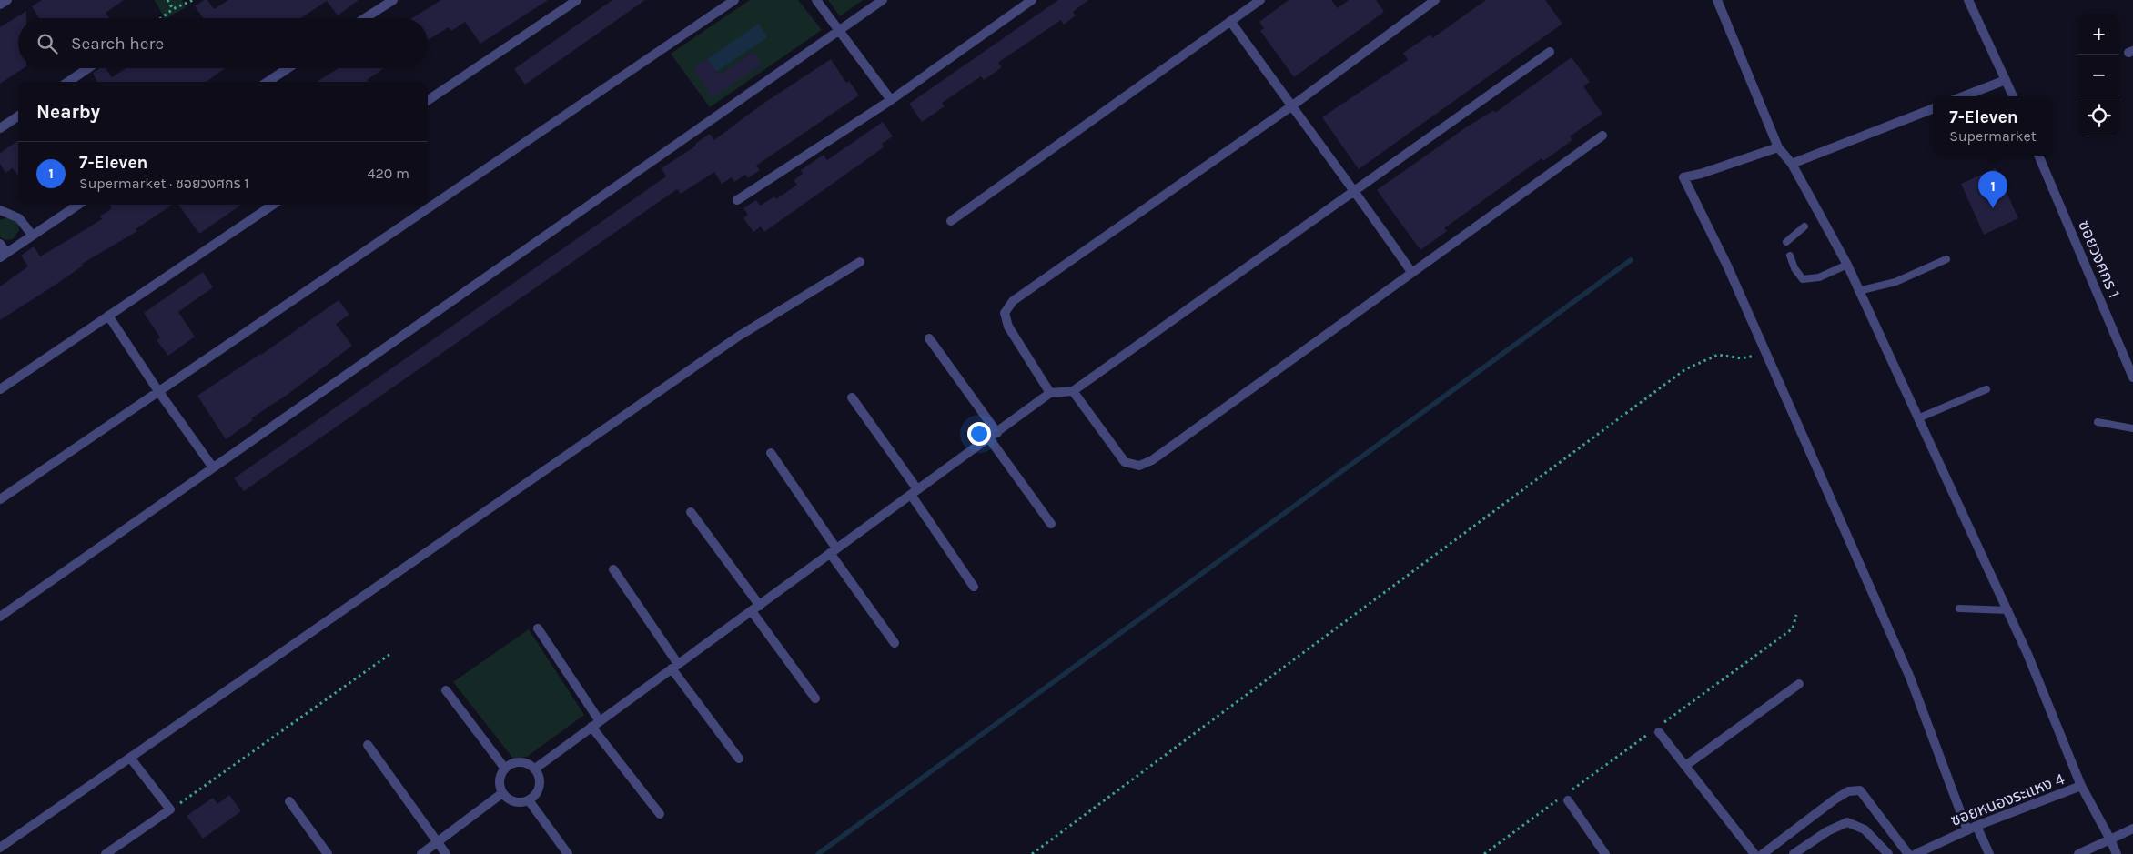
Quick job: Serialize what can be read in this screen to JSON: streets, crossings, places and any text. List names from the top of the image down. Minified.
{"streets":{"street":["ซอยวงศกร 1","ซอยหนองระแหง 4"]},"page":{"map_buttons":["+","−"],"search":"Search here","heading":"Nearby","popup":["7-Eleven","Supermarket"],"list":[{"mark":"1","name":"7-Eleven","note":"Supermarket · ซอยวงศกร 1","value":"420 m"}],"pins":"1"}}
